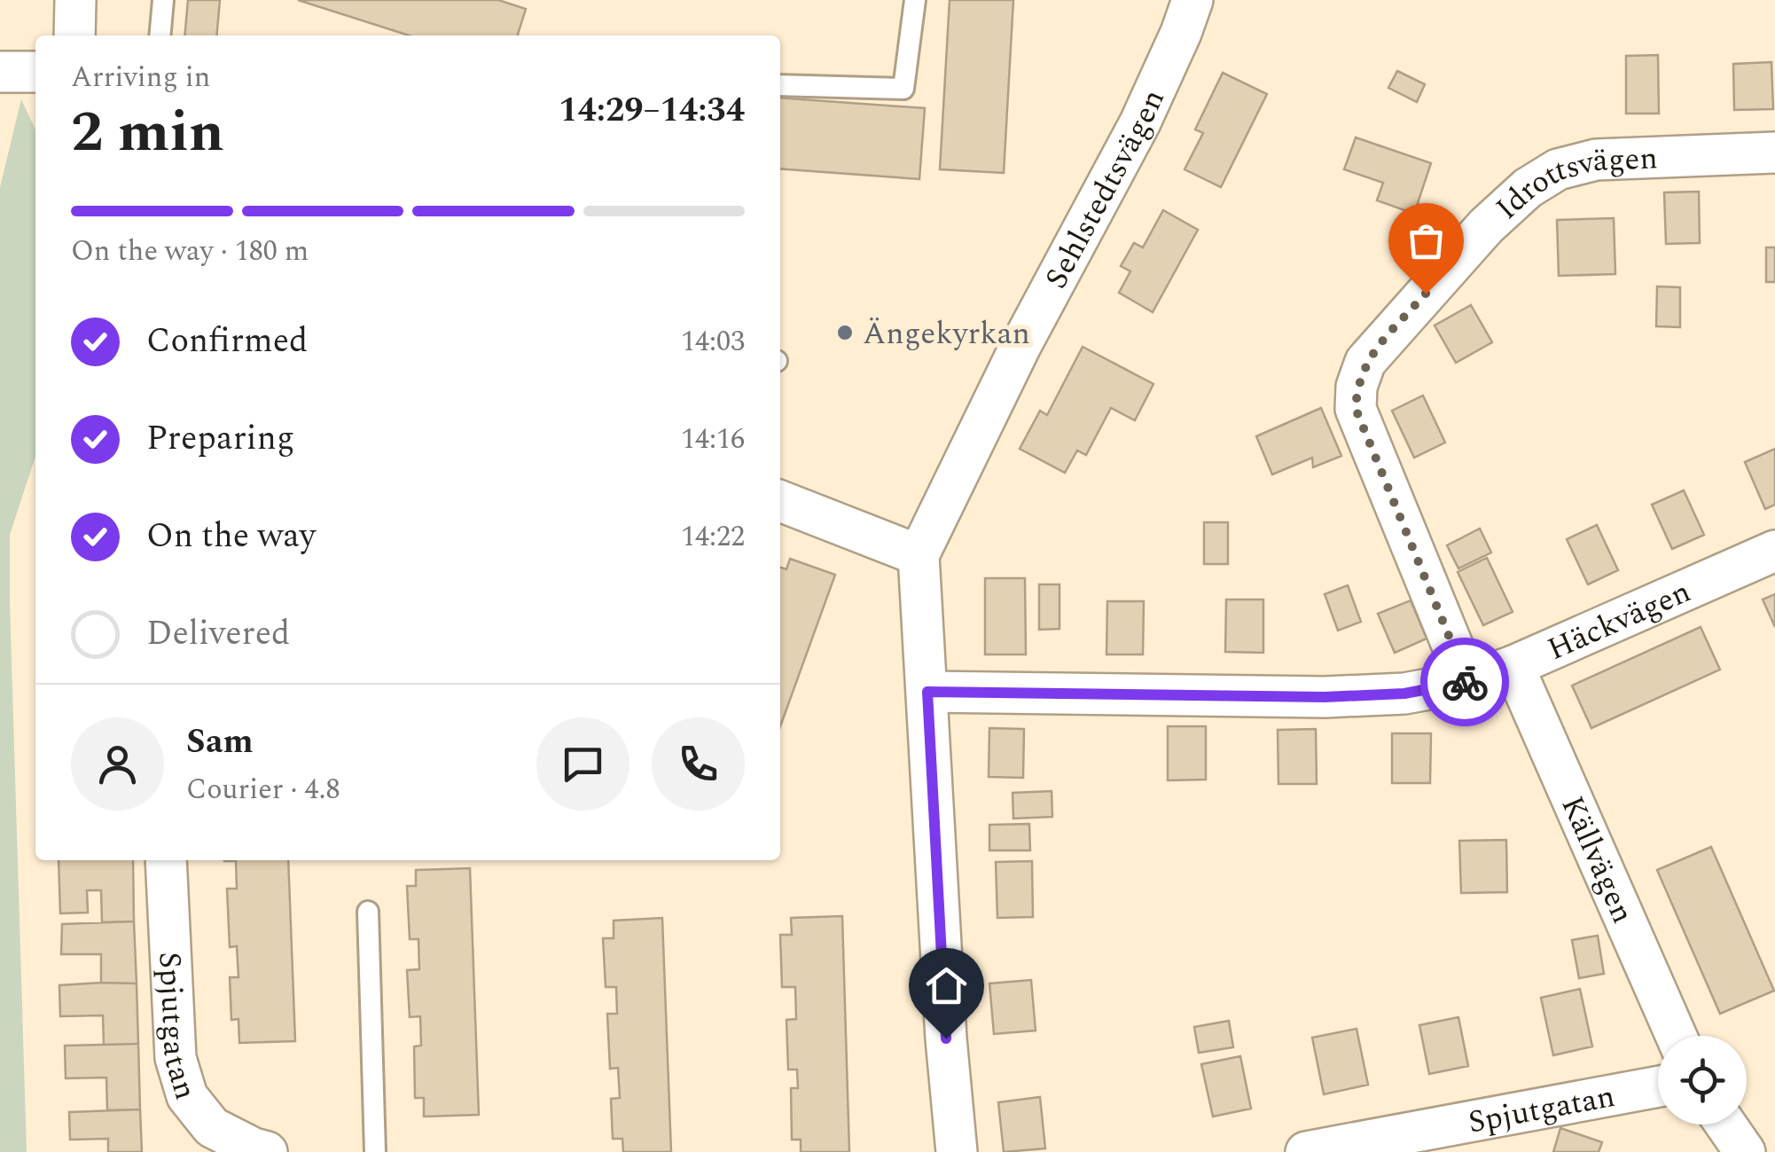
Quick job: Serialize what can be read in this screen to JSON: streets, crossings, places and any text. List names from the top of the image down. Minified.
{"streets":{"street":["Sehlstedtsvägen","Idrottsvägen","Häckvägen","Källvägen","Spjutgatan"]},"crossings":[["Sehlstedtsvägen","Häckvägen"],["Idrottsvägen","Häckvägen"],["Häckvägen","Källvägen"]],"places":["Ängekyrkan"],"page":{"heading":["2 min","Arriving in","14:29–14:34"],"panel":["Sam","Courier · 4.8"],"bar":"On the way · 180 m","list":[["Confirmed","14:03"],["Preparing","14:16"],["On the way","14:22"],"Delivered"]}}
